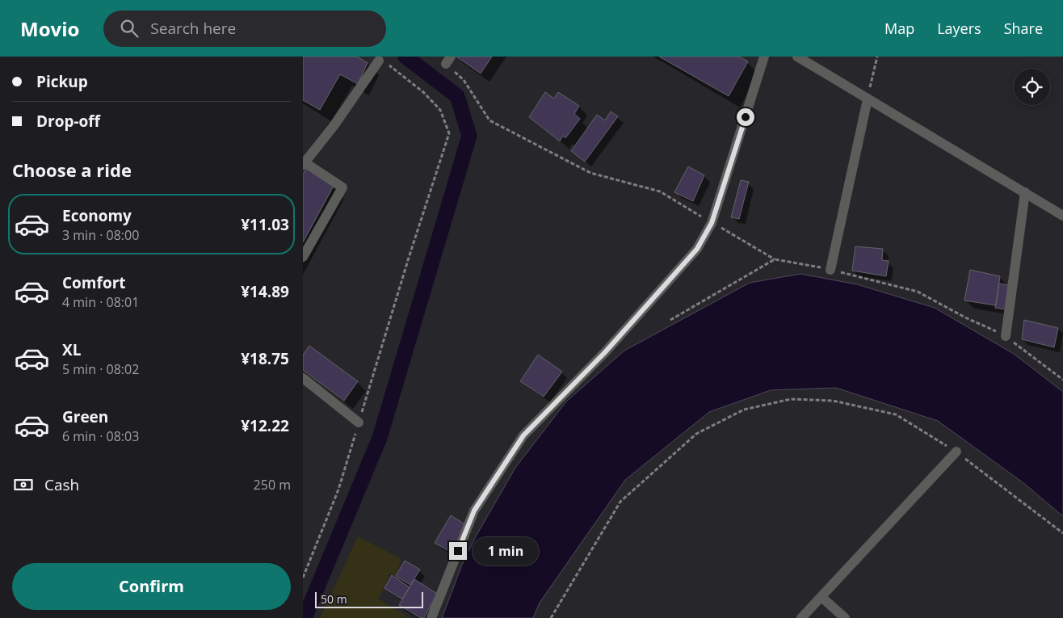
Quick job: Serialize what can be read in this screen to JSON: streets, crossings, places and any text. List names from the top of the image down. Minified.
{"scale_bar":"50 m","page":{"header":"Movio","search":"Search here","nav":["Map","Layers","Share"],"banner":["Pickup","Drop-off"],"heading":"Choose a ride","list":[{"name":"Economy","note":"3 min · 08:00","value":"¥11.03"},{"name":"Comfort","note":"4 min · 08:01","value":"¥14.89"},{"name":"XL","note":"5 min · 08:02","value":"¥18.75"},{"name":"Green","note":"6 min · 08:03","value":"¥12.22"}],"pay":["Cash","250 m"],"bubble":"1 min","buttons":"Confirm","scale":"50 m"}}
